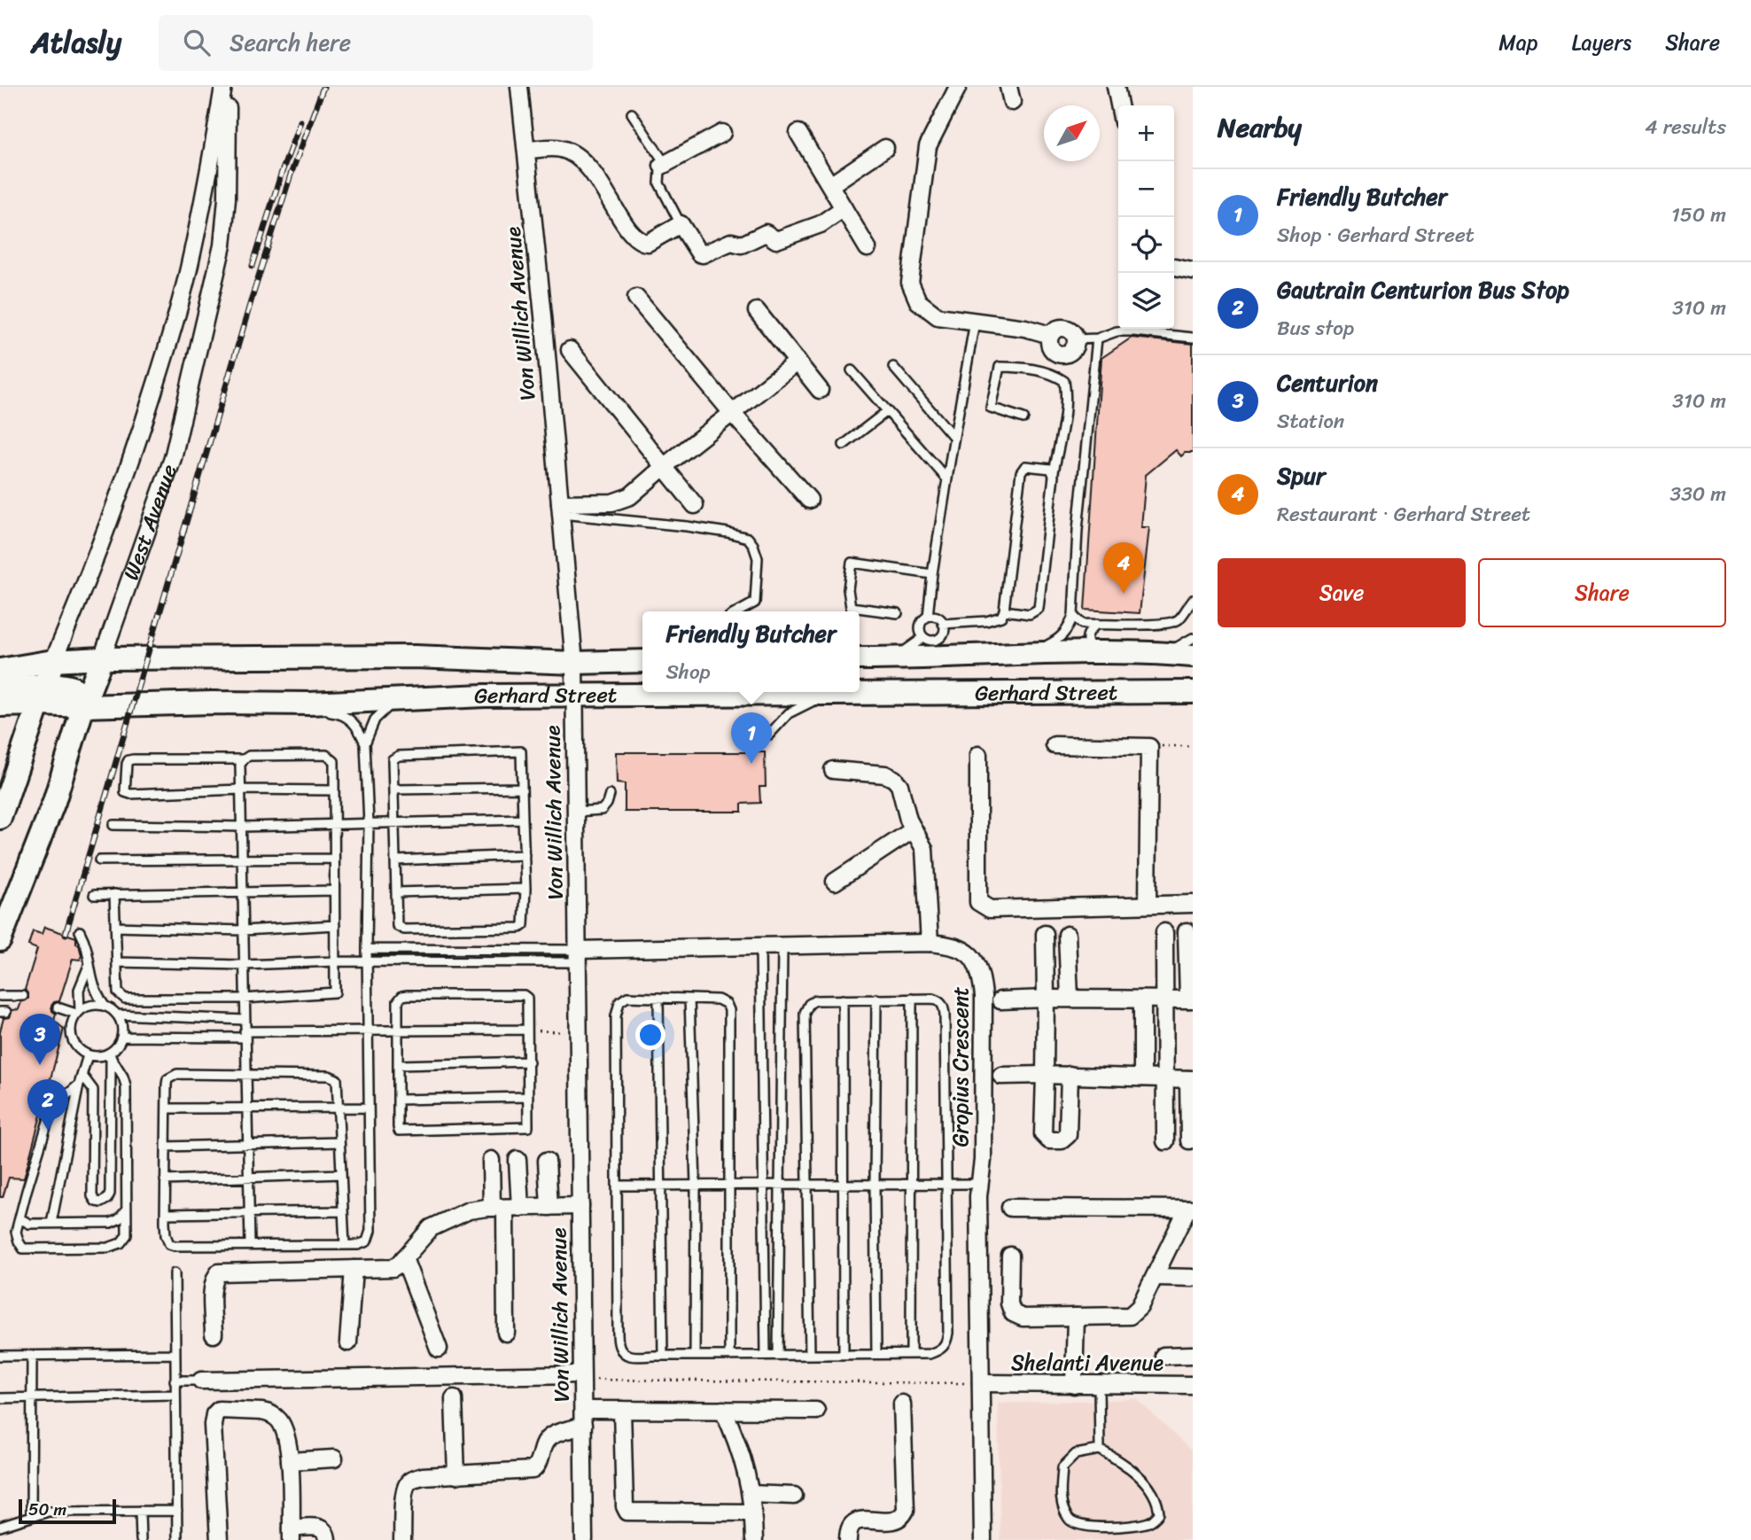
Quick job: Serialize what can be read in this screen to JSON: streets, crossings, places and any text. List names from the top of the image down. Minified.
{"streets":{"street":["Von Willich Avenue","West Avenue","Gerhard Street","Gropius Crescent","Shelanti Avenue"]},"crossings":[["Von Willich Avenue","Gerhard Street"],["Von Willich Avenue","Gropius Crescent"],["West Avenue","Gerhard Street"],["Gropius Crescent","Shelanti Avenue"]],"scale_bar":"50 m","north":"top right","page":{"header":"Atlasly","search":"Search here","nav":["Map","Layers","Share"],"heading":["Nearby","4 results"],"map_buttons":["+","−"],"list":[{"mark":"1","name":"Friendly Butcher","note":"Shop · Gerhard Street","value":"150 m"},{"mark":"2","name":"Gautrain Centurion Bus Stop","note":"Bus stop","value":"310 m"},{"mark":"3","name":"Centurion","note":"Station","value":"310 m"},{"mark":"4","name":"Spur","note":"Restaurant · Gerhard Street","value":"330 m"}],"buttons":["Save","Share"],"pins":["4","1","3","2"],"popup":["Friendly Butcher","Shop"],"scale":"50 m"}}
